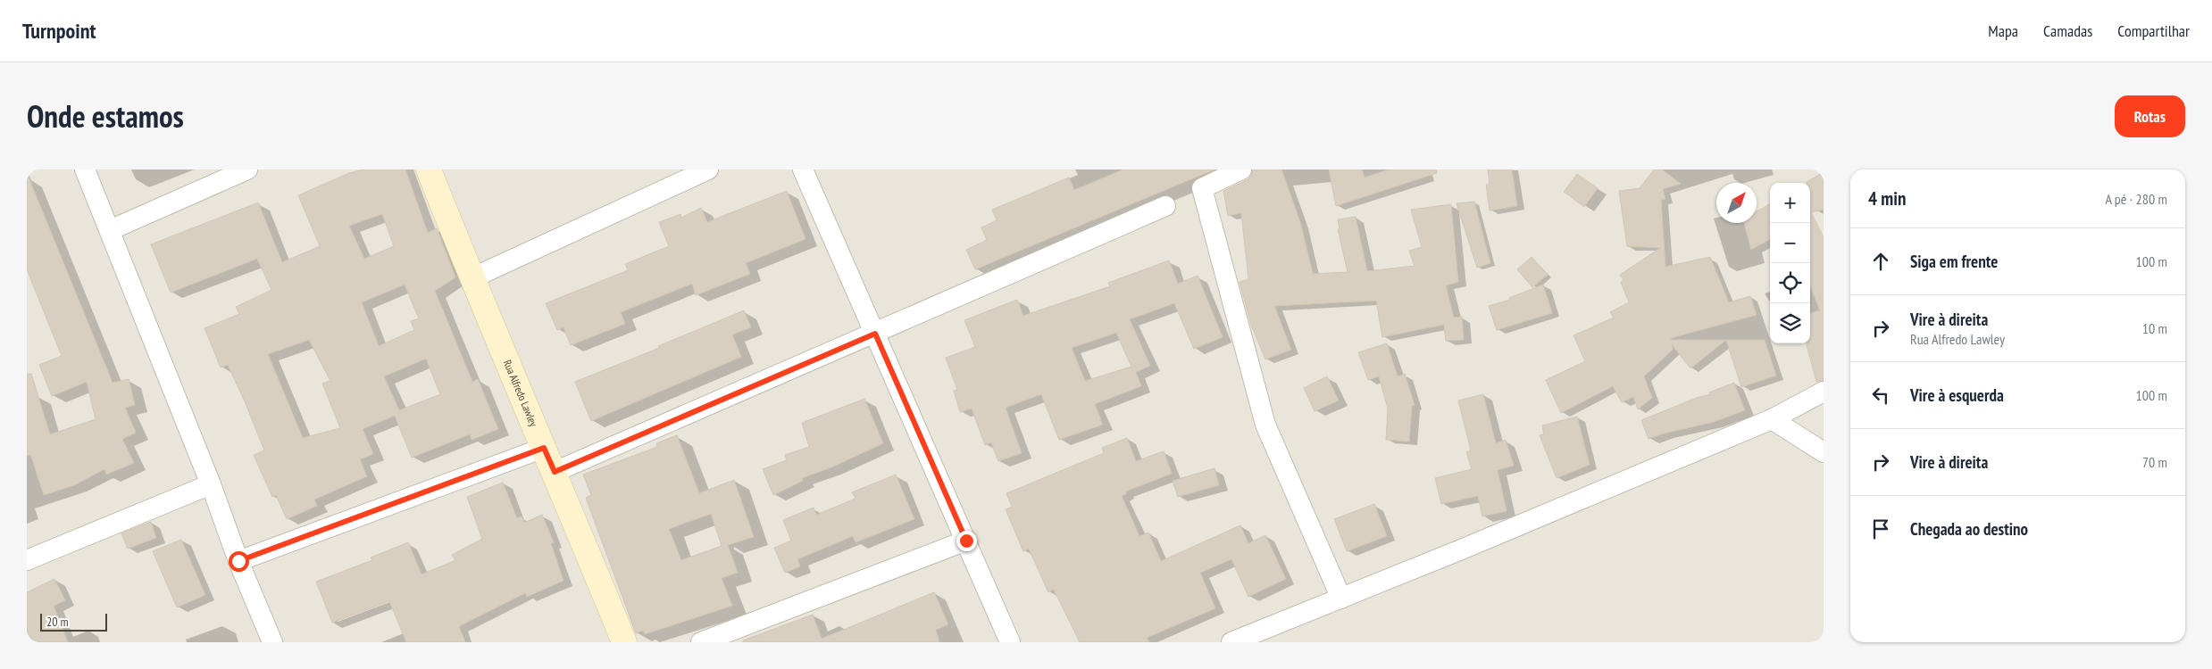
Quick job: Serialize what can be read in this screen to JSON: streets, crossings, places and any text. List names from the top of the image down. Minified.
{"streets":{"main road":["Rua Alfredo Lawley"]},"scale_bar":"20 m","north":"top right","page":{"header":"Turnpoint","nav":["Mapa","Camadas","Compartilhar"],"title":"Onde estamos","buttons":"Rotas","heading":["4 min","A pé · 280 m"],"map_buttons":["+","−"],"list":[["Siga em frente","100 m"],["Vire à direita","Rua Alfredo Lawley","10 m"],["Vire à esquerda","100 m"],["Vire à direita","70 m"],"Chegada ao destino"],"scale":"20 m"}}
